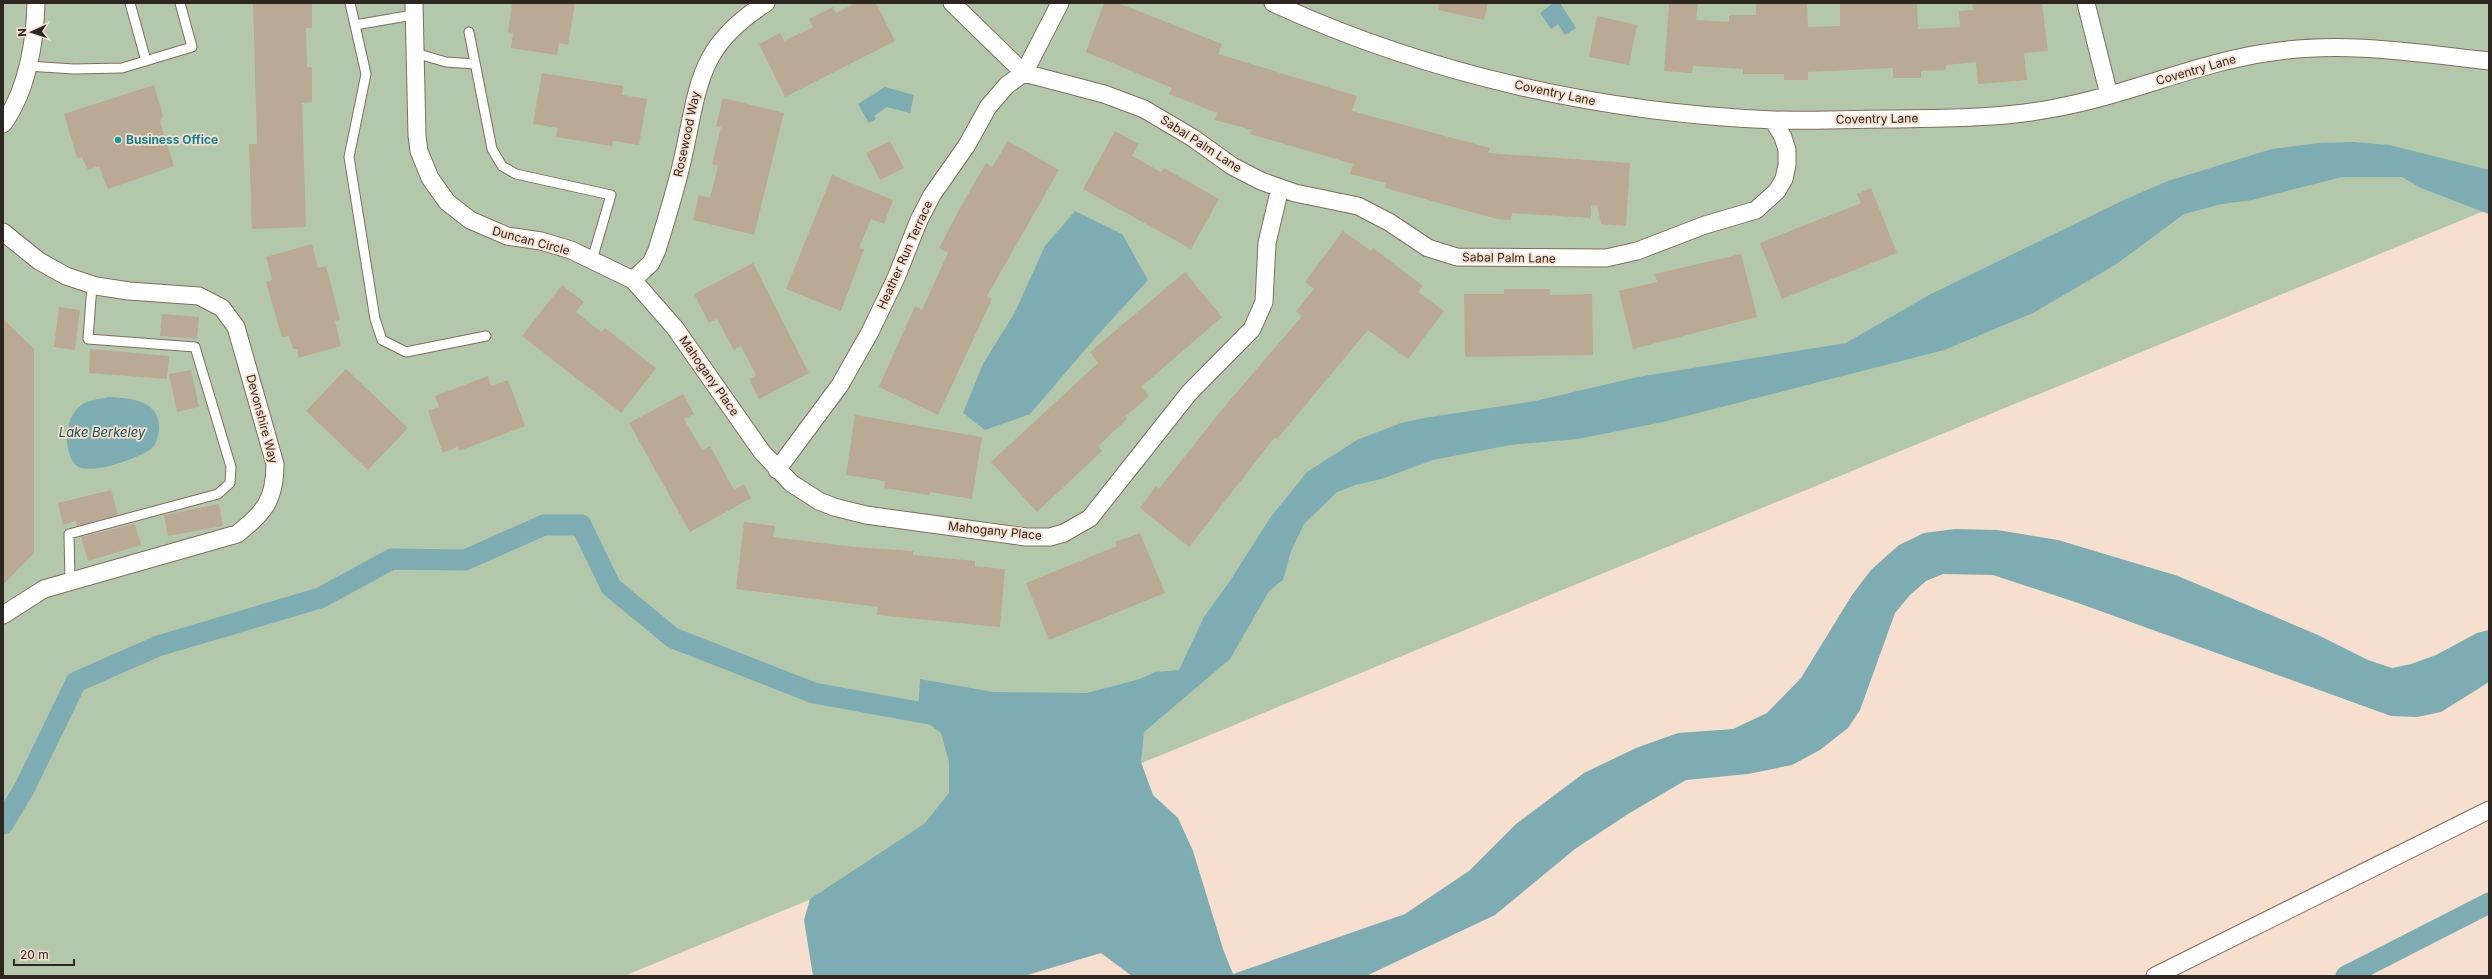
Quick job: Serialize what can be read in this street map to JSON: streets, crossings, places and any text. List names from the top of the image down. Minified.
{"streets":{"street":["Coventry Lane","Rosewood Way","Sabal Palm Lane","Duncan Circle","Heather Run Terrace","Mahogany Place","Devonshire Way"]},"crossings":[["Coventry Lane","Sabal Palm Lane"],["Rosewood Way","Duncan Circle"],["Rosewood Way","Mahogany Place"],["Sabal Palm Lane","Heather Run Terrace"],["Sabal Palm Lane","Mahogany Place"],["Duncan Circle","Mahogany Place"],["Heather Run Terrace","Mahogany Place"]],"water":["Lake Berkeley"],"places":["Business Office"],"scale_bar":"20 m","north":"left"}
